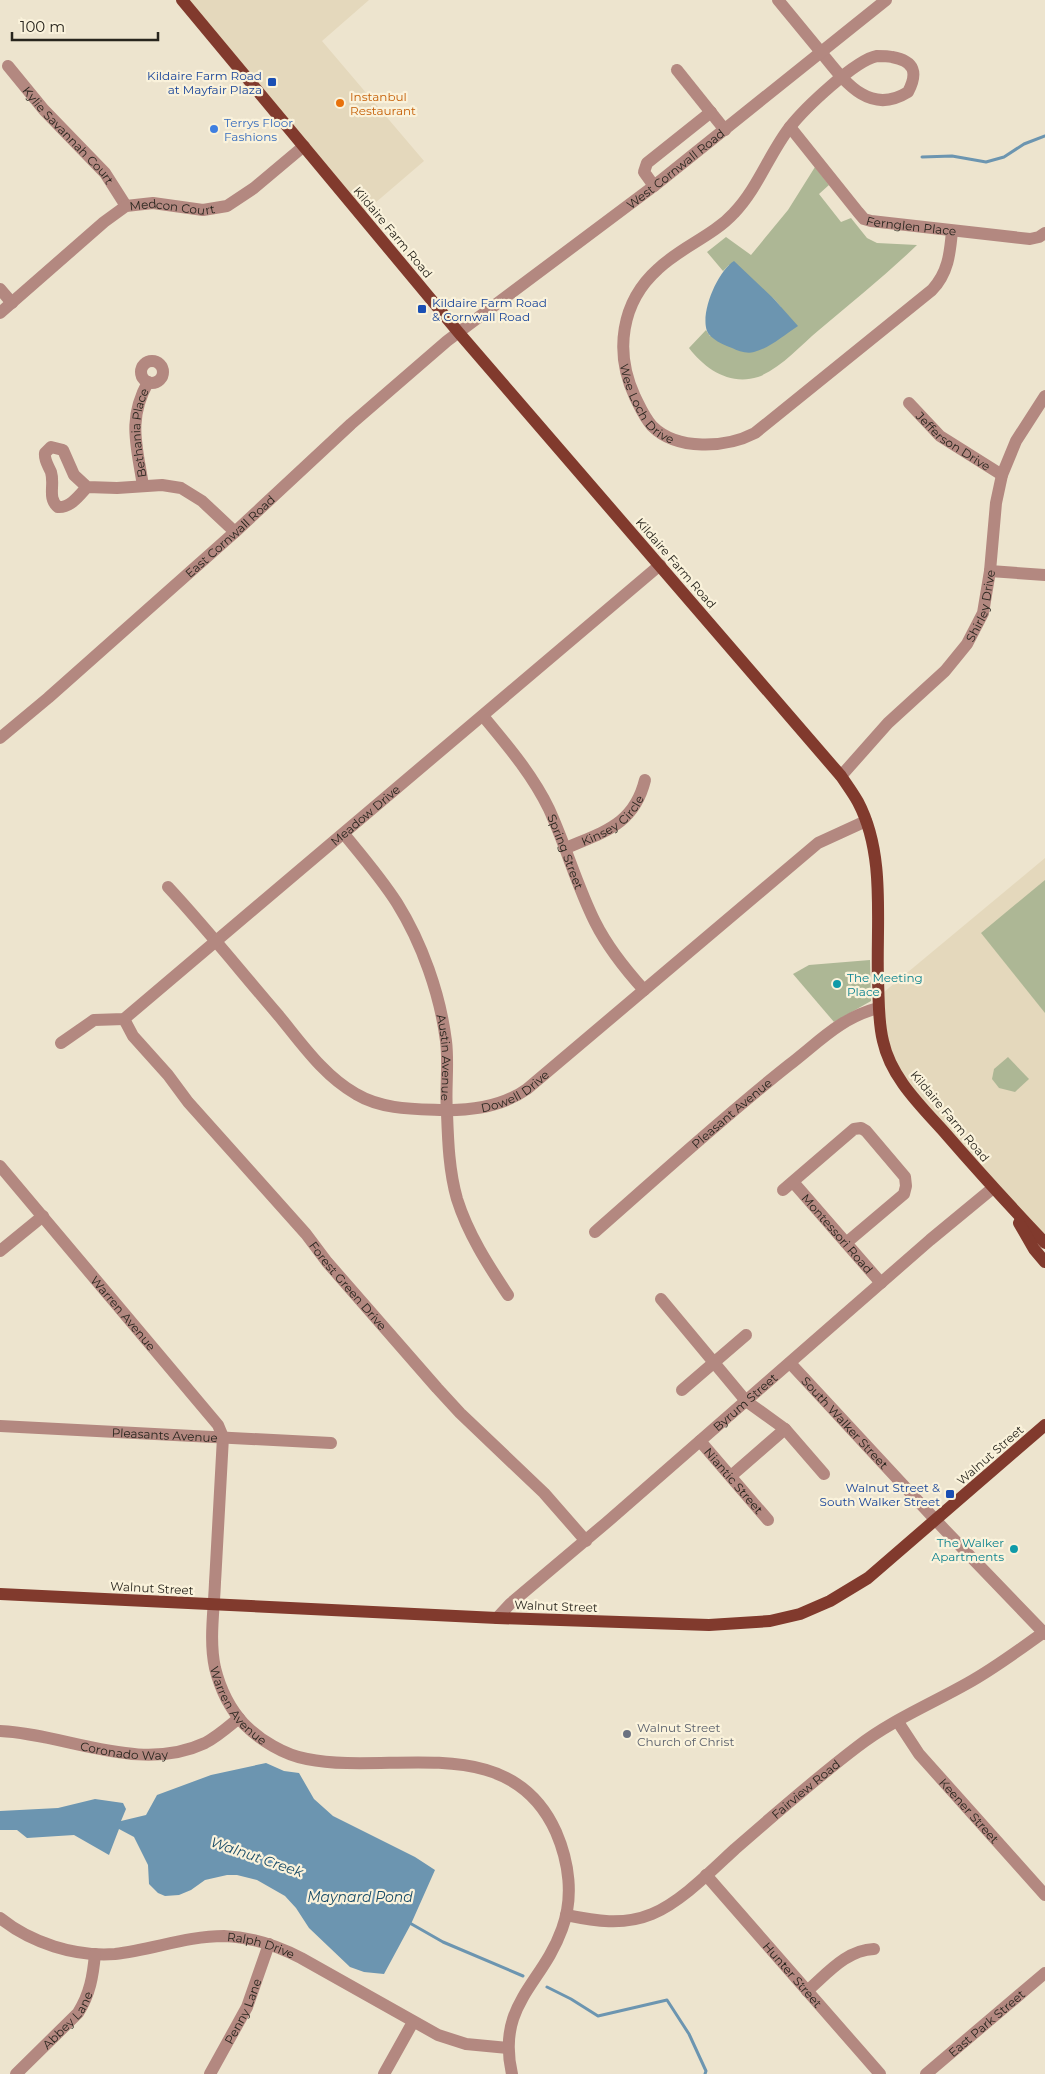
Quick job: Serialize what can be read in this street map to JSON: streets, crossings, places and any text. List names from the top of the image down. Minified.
{"streets":{"main road":["Kildaire Farm Road","Walnut Street"],"street":["Kylie Savannah Court","West Cornwall Road","Medcon Court","Fernglen Place","Wee Loch Drive","Bethania Place","Jefferson Drive","East Cornwall Road","Shirley Drive","Meadow Drive","Kinsey Circle","Spring Street","Austin Avenue","Dowell Drive","Pleasant Avenue","Montessori Road","Forest Green Drive","Warren Avenue","Byrum Street","South Walker Street","Pleasants Avenue","Niantic Street","Coronado Way","Fairview Road","Keener Street","Ralph Drive","Hunter Street","Penny Lane","Abbey Lane","East Park Street"]},"crossings":[["Kylie Savannah Court","Medcon Court"],["West Cornwall Road","Kildaire Farm Road"],["West Cornwall Road","East Cornwall Road"],["Medcon Court","Kildaire Farm Road"],["Fernglen Place","Wee Loch Drive"],["Kildaire Farm Road","East Cornwall Road"],["Kildaire Farm Road","Shirley Drive"],["Kildaire Farm Road","Meadow Drive"],["Kildaire Farm Road","Dowell Drive"],["Kildaire Farm Road","Pleasant Avenue"],["Kildaire Farm Road","Byrum Street"],["Jefferson Drive","Shirley Drive"],["Meadow Drive","Spring Street"],["Meadow Drive","Austin Avenue"],["Meadow Drive","Dowell Drive"],["Meadow Drive","Forest Green Drive"],["Kinsey Circle","Spring Street"],["Spring Street","Dowell Drive"],["Austin Avenue","Dowell Drive"],["Montessori Road","Byrum Street"],["Forest Green Drive","Byrum Street"],["Warren Avenue","Pleasants Avenue"],["Warren Avenue","Walnut Street"],["Warren Avenue","Coronado Way"],["Warren Avenue","Fairview Road"],["Warren Avenue","Ralph Drive"],["Byrum Street","South Walker Street"],["Byrum Street","Walnut Street"],["Byrum Street","Niantic Street"],["South Walker Street","Walnut Street"],["South Walker Street","Fairview Road"],["Fairview Road","Keener Street"],["Fairview Road","Hunter Street"],["Ralph Drive","Penny Lane"],["Ralph Drive","Abbey Lane"]],"water":["Walnut Creek","Maynard Pond"],"places":{"transit":["Kildaire Farm Road at Mayfair Plaza","Kildaire Farm Road & Cornwall Road","Walnut Street & South Walker Street"],"other":["Instanbul Restaurant","Terrys Floor Fashions","The Meeting Place","The Walker Apartments","Walnut Street Church of Christ"]},"scale_bar":"100 m"}
